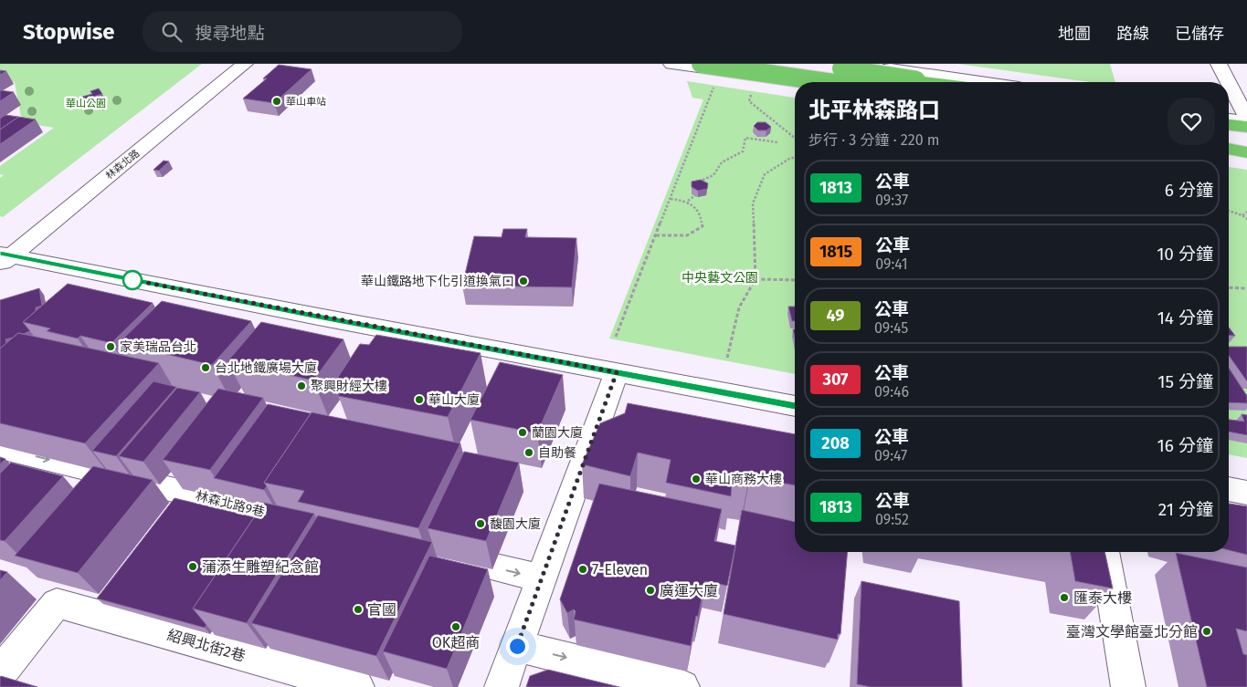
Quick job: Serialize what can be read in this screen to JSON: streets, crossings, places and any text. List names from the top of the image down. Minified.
{"streets":{"street":["林森北路","林森北路9巷","紹興北街2巷"]},"parks":["華山公園","中央藝文公園"],"places":["華山車站","華山鐵路地下化引道換氣口","家美瑞品台北","台北地鐵廣場大廈","聚興財經大樓","華山大廈","蘭園大廈","自助餐","華山商務大樓","馥園大廈","蒲添生雕塑紀念館","7-Eleven","廣運大廈","匯泰大樓","官國","OK超商","臺灣文學館臺北分館"],"lines":["bus line 1813"],"page":{"header":"Stopwise","search":"搜尋地點","nav":["地圖","路線","已儲存"],"heading":["北平林森路口","步行 · 3 分鐘 · 220 m"],"list":[{"mark":"1813","name":"公車","note":"09:37","value":"6 分鐘"},{"mark":"1815","name":"公車","note":"09:41","value":"10 分鐘"},{"mark":"49","name":"公車","note":"09:45","value":"14 分鐘"},{"mark":"307","name":"公車","note":"09:46","value":"15 分鐘"},{"mark":"208","name":"公車","note":"09:47","value":"16 分鐘"},{"mark":"1813","name":"公車","note":"09:52","value":"21 分鐘"}]}}
